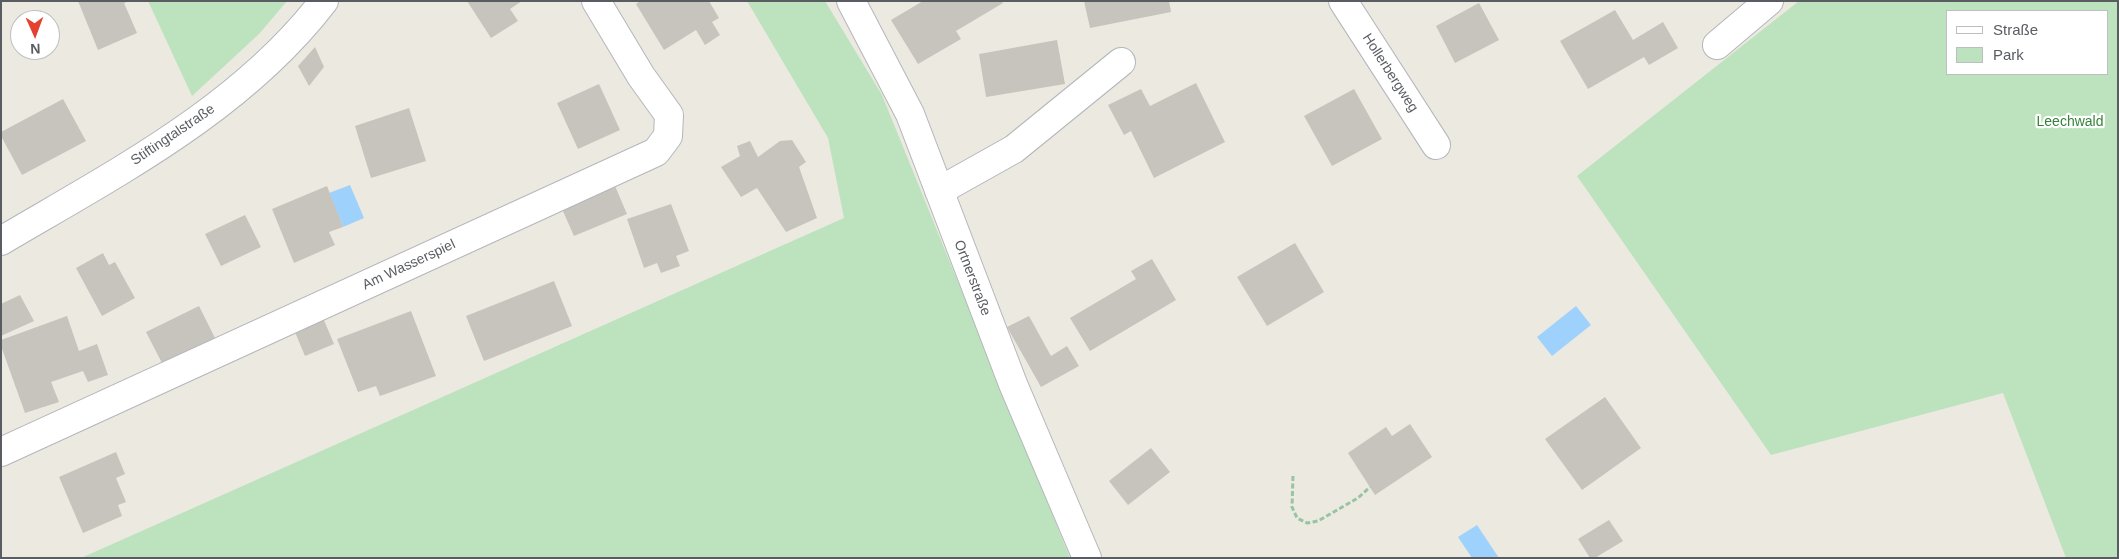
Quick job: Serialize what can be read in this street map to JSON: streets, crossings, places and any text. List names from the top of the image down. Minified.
{"streets":{"street":["Hollerbergweg","Stiftingtalstraße","Am Wasserspiel","Ortnerstraße"]},"parks":["Leechwald"],"legend":["Straße","Park"],"north":"bottom"}
